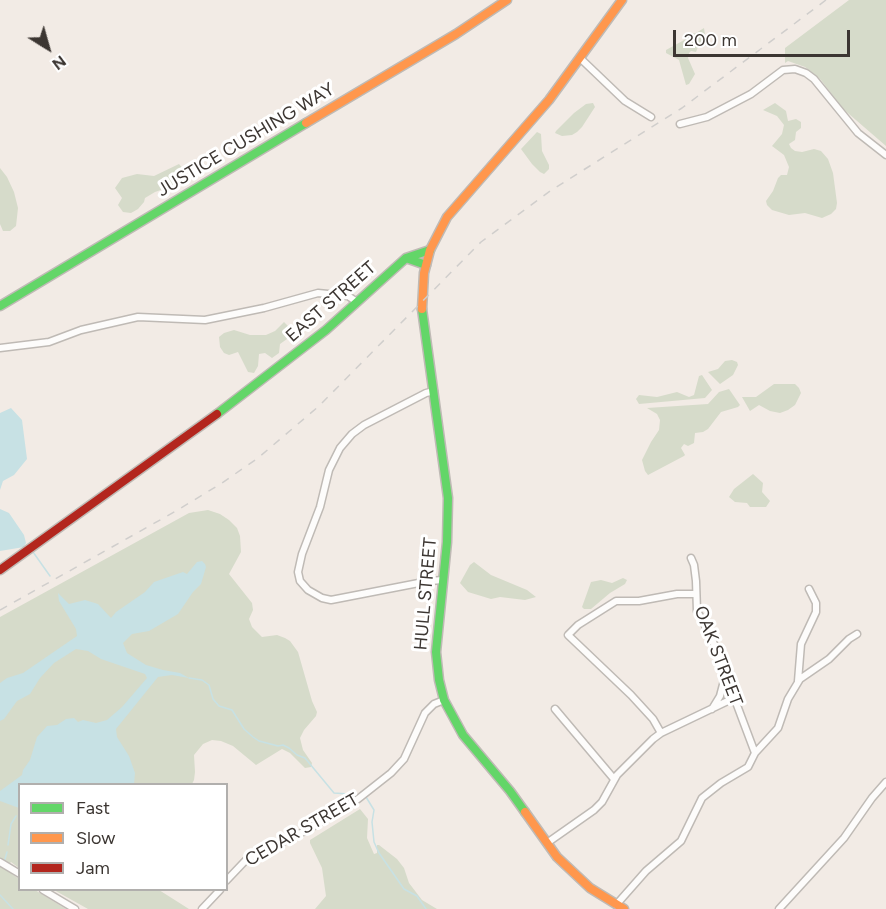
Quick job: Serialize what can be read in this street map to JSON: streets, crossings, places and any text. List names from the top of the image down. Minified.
{"streets":{"main road":["JUSTICE CUSHING WAY","EAST STREET","HULL STREET"],"street":["OAK STREET","CEDAR STREET"]},"crossings":[["EAST STREET","HULL STREET"],["HULL STREET","CEDAR STREET"]],"legend":["Fast","Slow","Jam"],"scale_bar":"200 m","north":"bottom right"}
